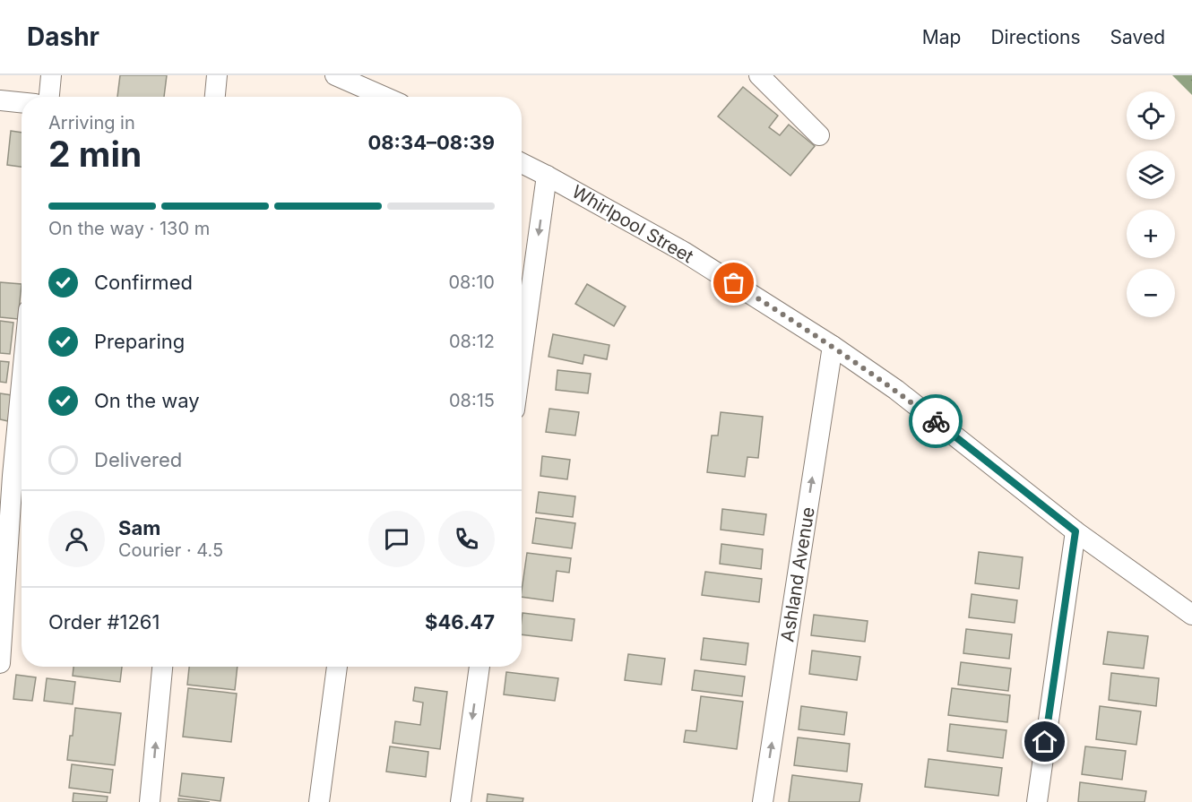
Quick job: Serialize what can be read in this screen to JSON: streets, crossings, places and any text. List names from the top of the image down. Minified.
{"streets":{"street":["Whirlpool Street","Ashland Avenue"]},"crossings":[["Whirlpool Street","Ashland Avenue"]],"one_way":["Ashland Avenue"],"page":{"header":"Dashr","nav":["Map","Directions","Saved"],"map_buttons":["+","−"],"heading":["2 min","Arriving in","08:34–08:39"],"panel":["Sam","Courier · 4.5","Order #1261","$46.47"],"bar":"On the way · 130 m","list":[["Confirmed","08:10"],["Preparing","08:12"],["On the way","08:15"],"Delivered"]}}
